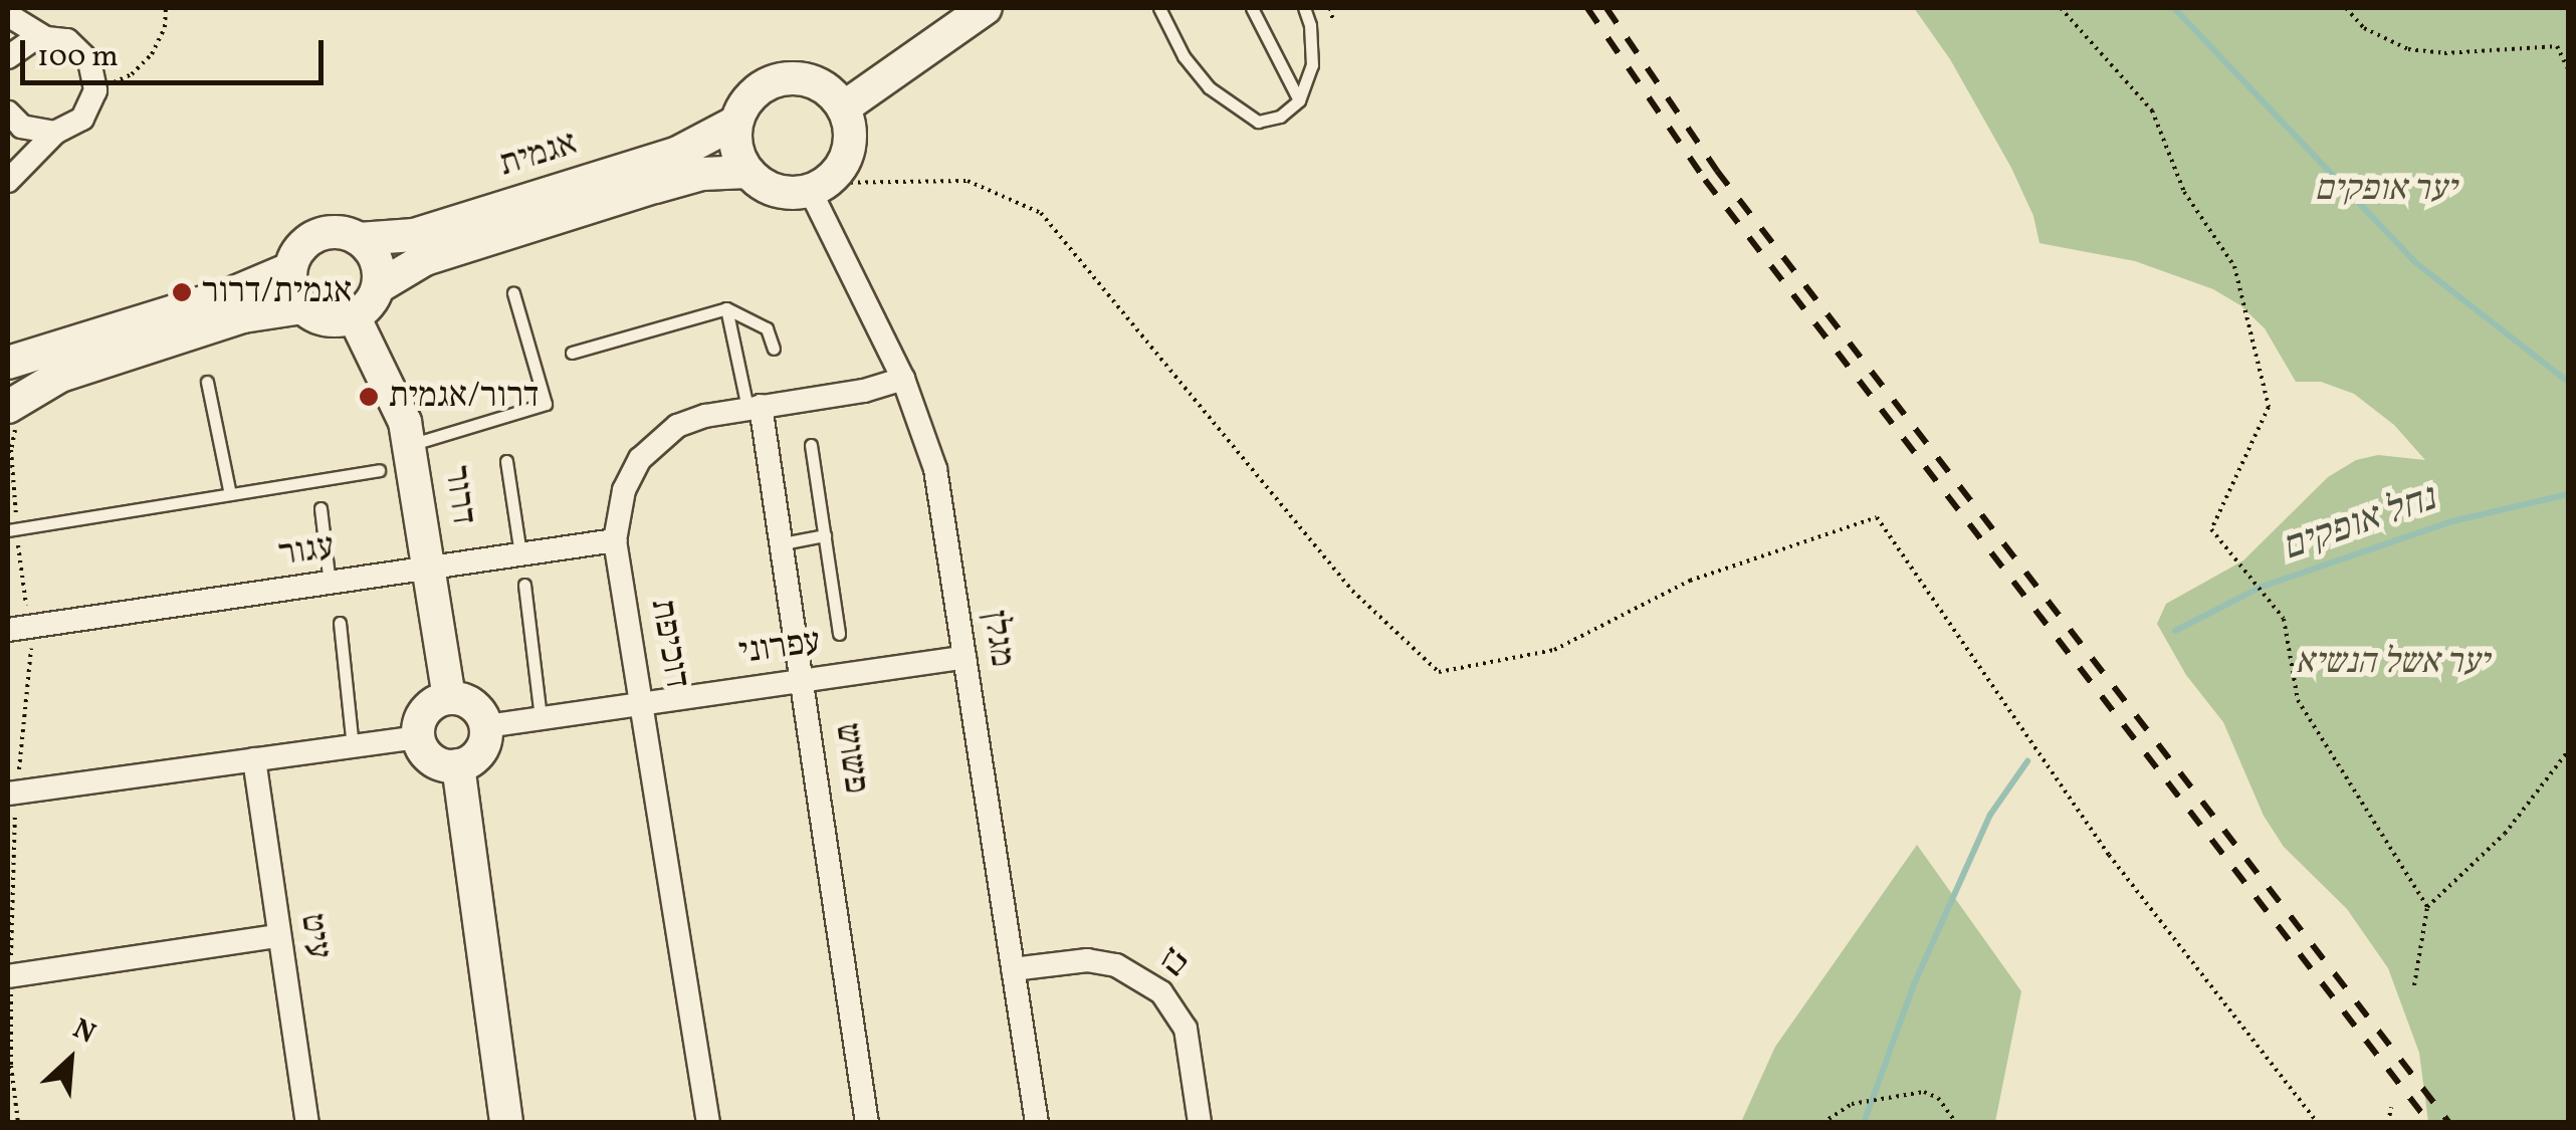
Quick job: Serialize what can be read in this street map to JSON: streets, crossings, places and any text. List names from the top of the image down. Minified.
{"streets":{"street":["אגמית","דרור","עגור","מגלן","דוכיפת","עפרוני","פשוש","עיט","בז"]},"crossings":[["אגמית","דרור"],["אגמית","מגלן"],["דרור","עגור"],["דרור","עפרוני"],["עגור","דוכיפת"],["מגלן","דוכיפת"],["מגלן","עפרוני"],["מגלן","בז"],["דוכיפת","עפרוני"],["דוכיפת","פשוש"],["עפרוני","פשוש"]],"water":["נחל אופקים"],"parks":["יער אופקים","יער אשל הנשיא"],"places":["אגמית/דרור","דרור/אגמית"],"scale_bar":"100 m","north":"top right"}
